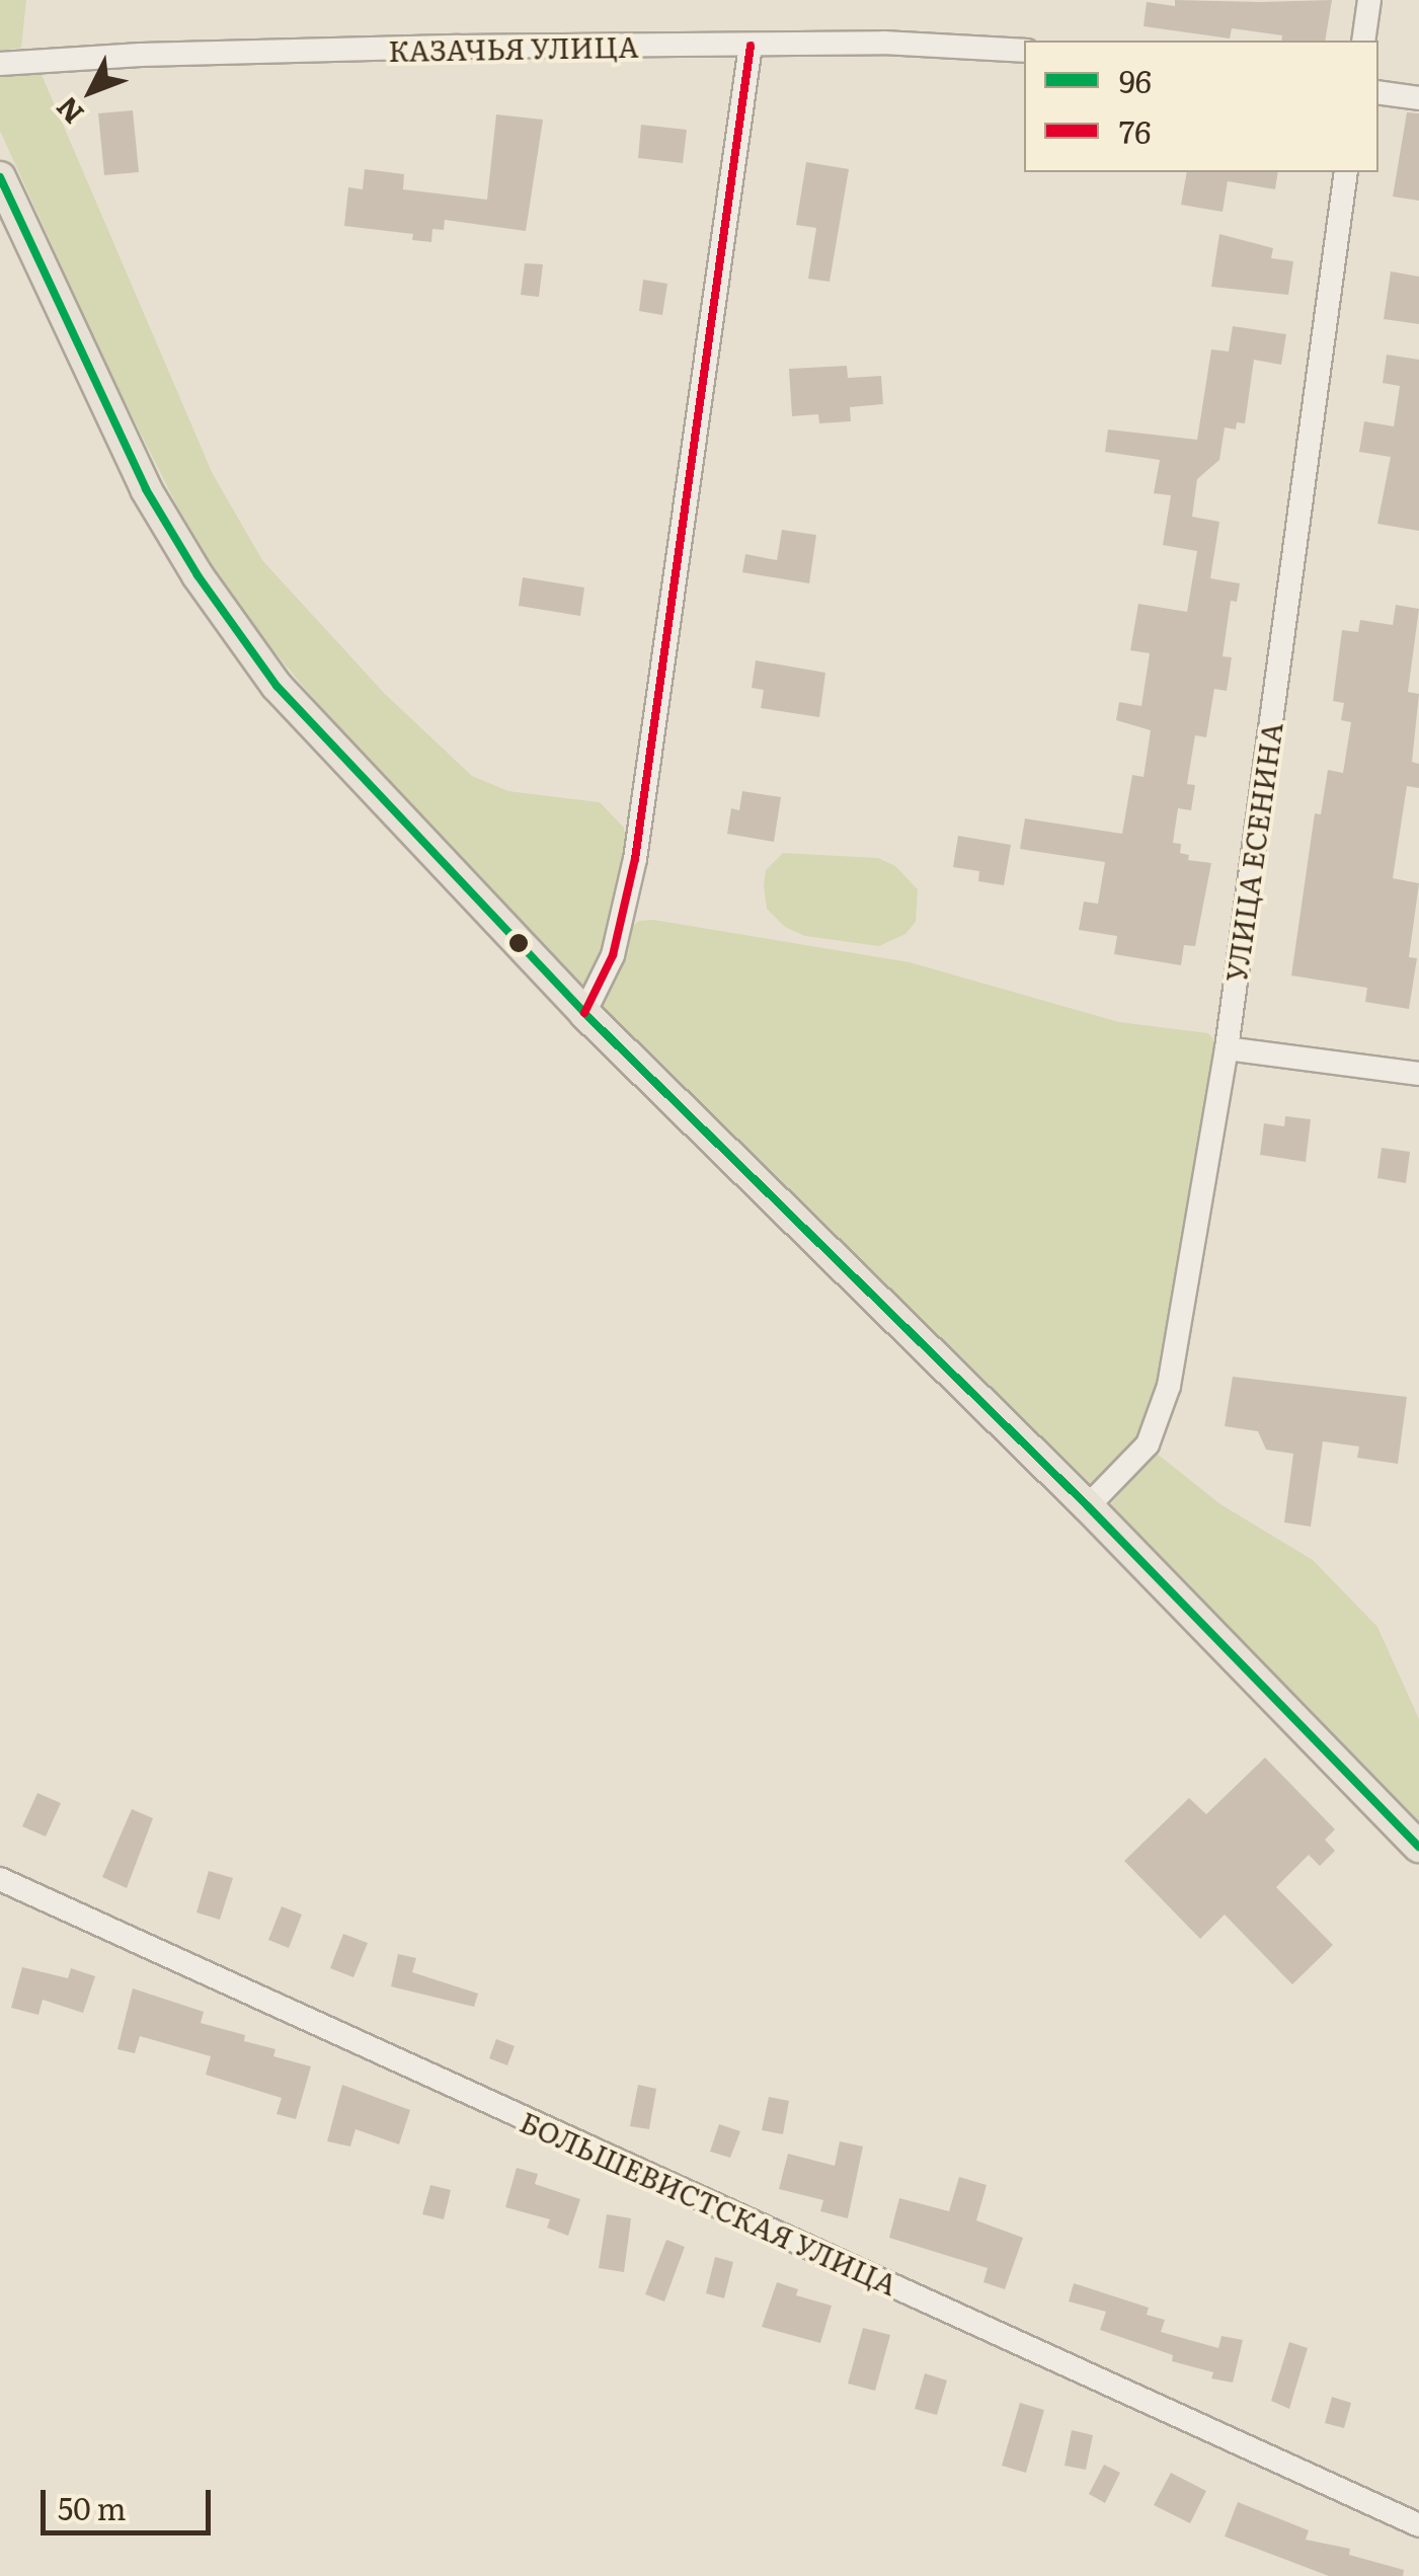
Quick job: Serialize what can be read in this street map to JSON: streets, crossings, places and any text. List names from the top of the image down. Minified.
{"streets":{"street":["КАЗАЧЬЯ УЛИЦА","УЛИЦА ЕСЕНИНА","БОЛЬШЕВИСТСКАЯ УЛИЦА"]},"lines":["transit line 76","transit line 96"],"legend":["96","76"],"scale_bar":"50 m","north":"bottom left"}
